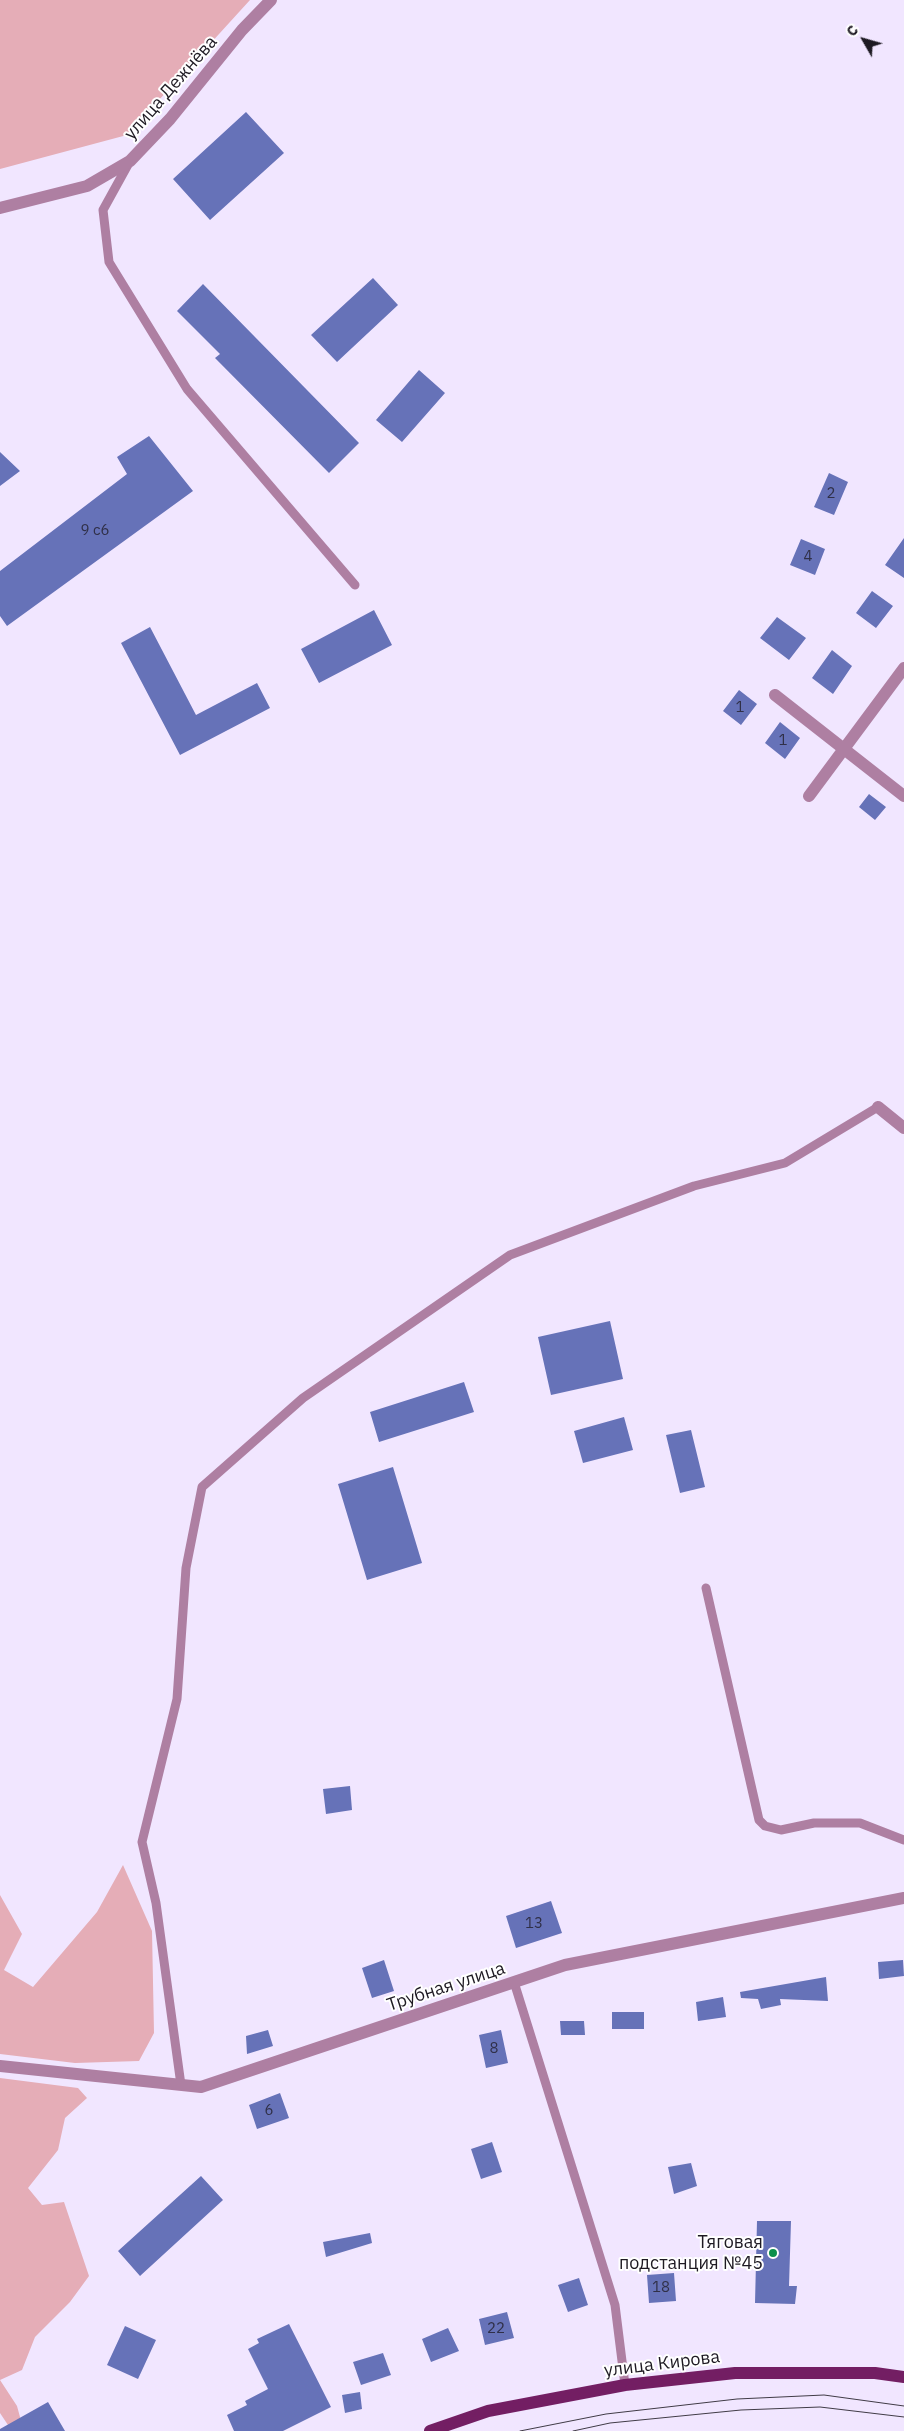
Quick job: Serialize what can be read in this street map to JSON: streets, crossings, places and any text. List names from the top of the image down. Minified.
{"streets":{"main road":["улица Кирова"],"street":["улица Дежнёва","Трубная улица"]},"places":["Тяговая подстанция №45"],"house_numbers":["2","9 с6","4","1","1","13","8","6","18","22"],"north":"top left"}
